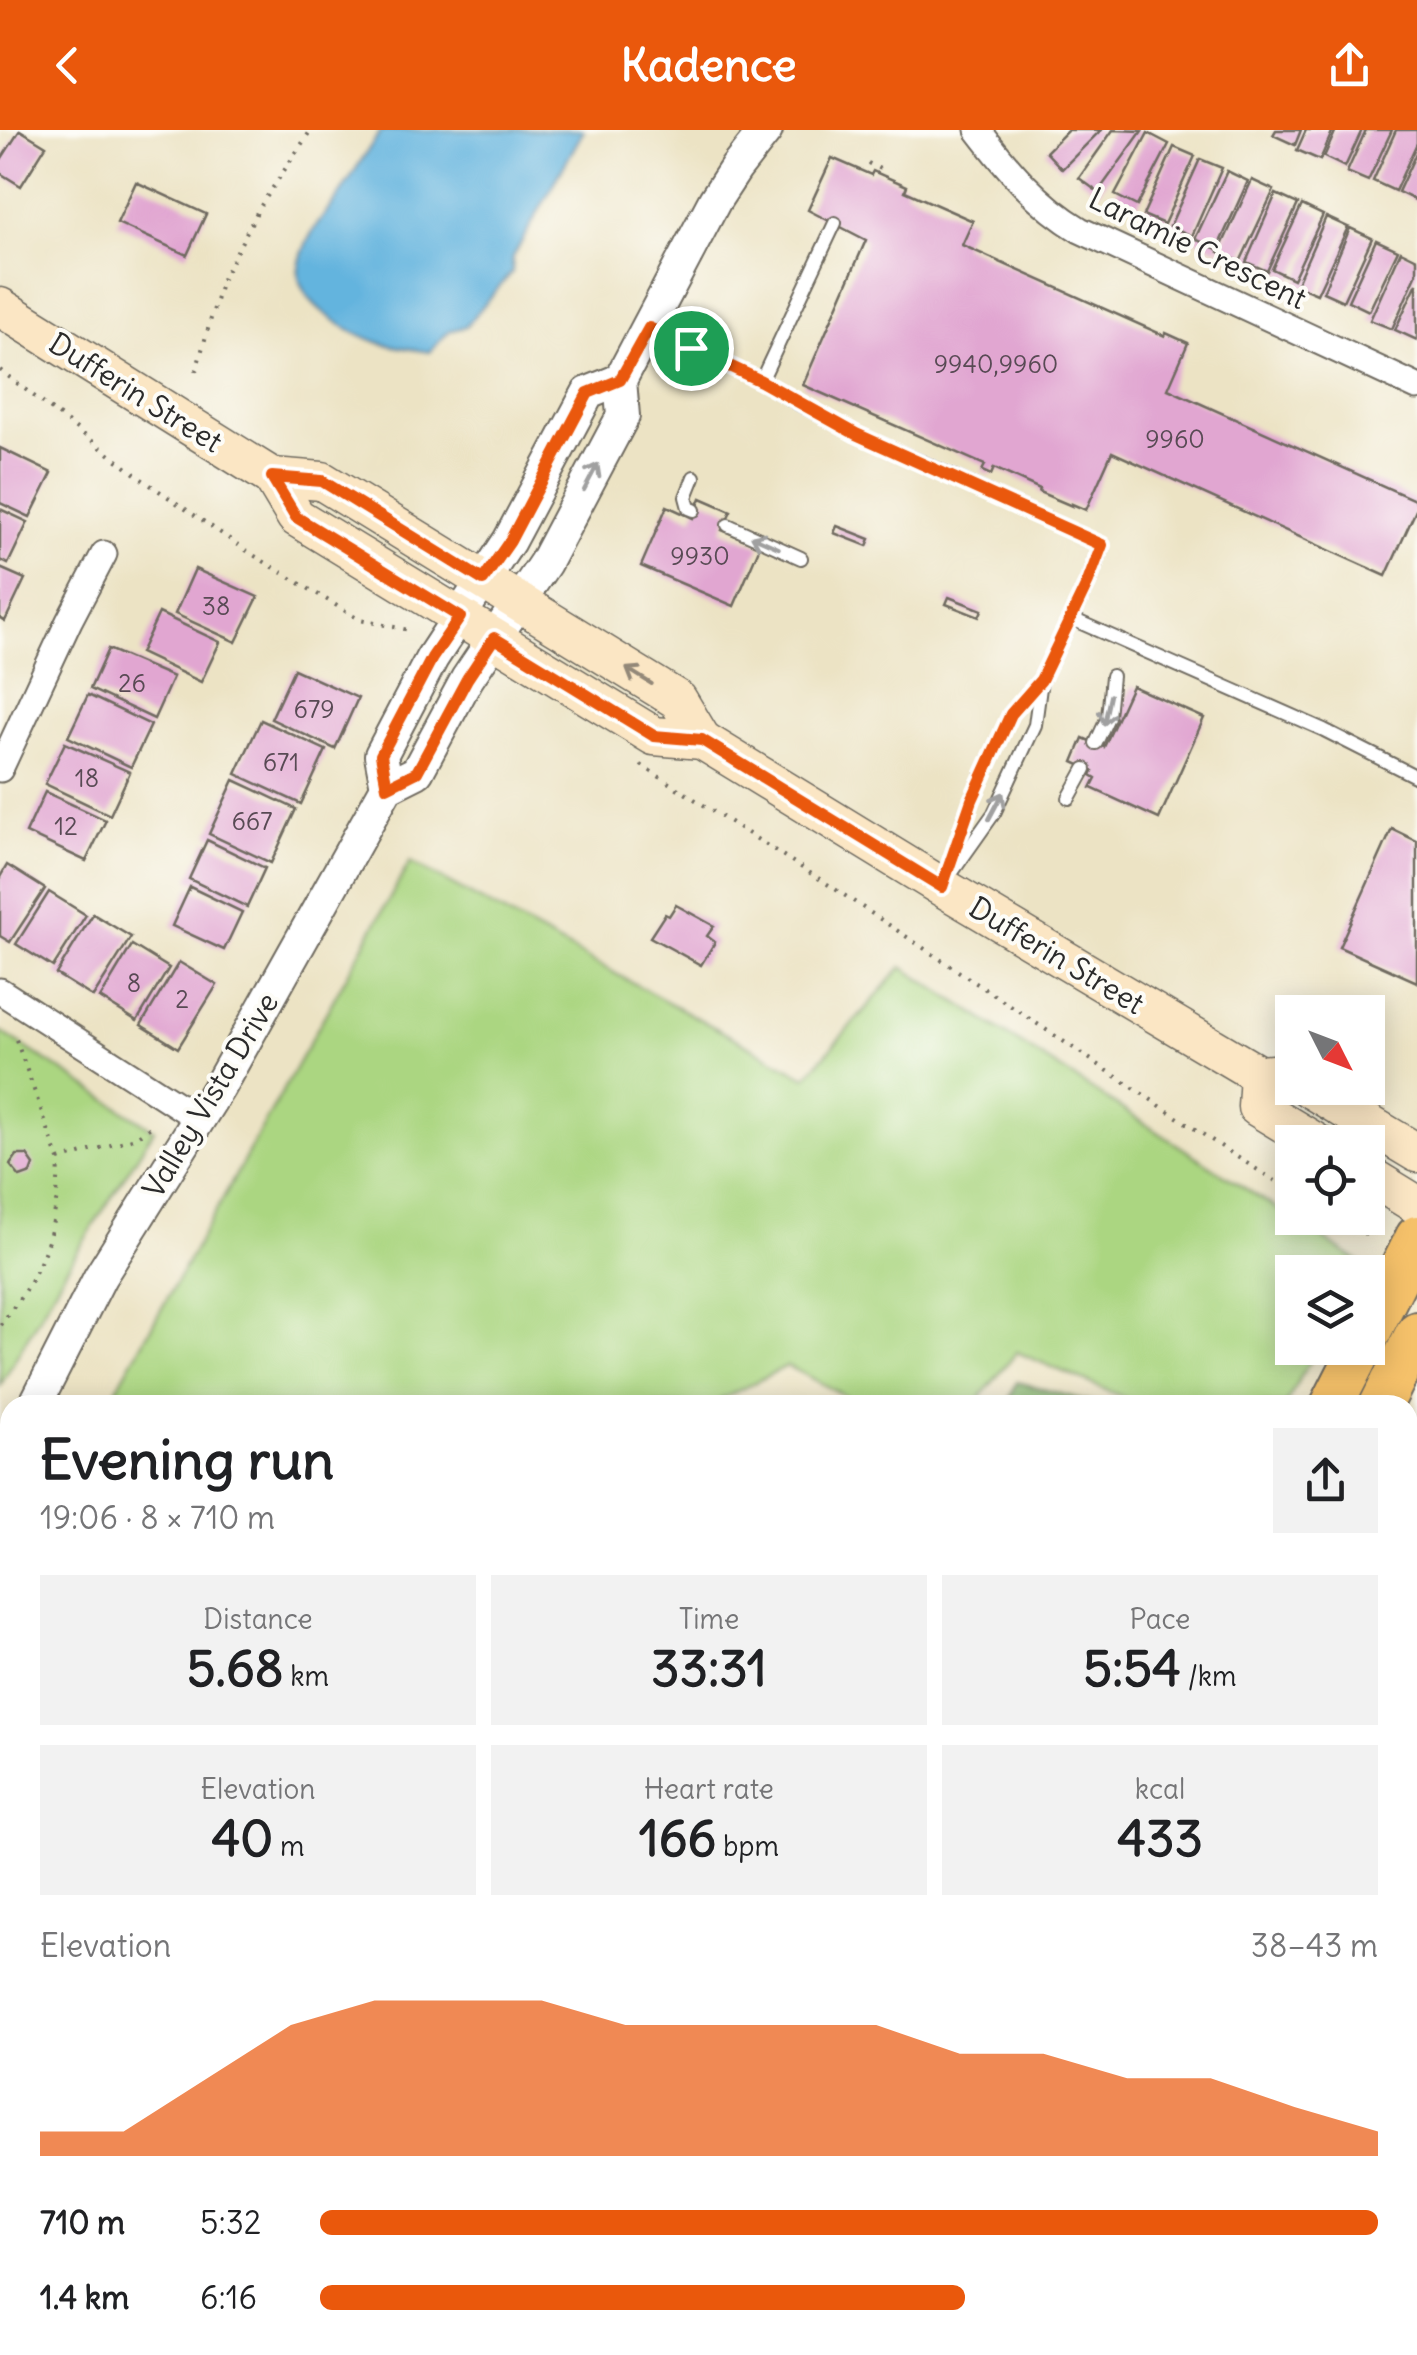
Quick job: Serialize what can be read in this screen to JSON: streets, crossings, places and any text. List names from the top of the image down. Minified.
{"streets":{"main road":["Dufferin Street"],"street":["Laramie Crescent","Valley Vista Drive"]},"crossings":[["Dufferin Street","Valley Vista Drive"]],"house_numbers":["9940,9960","9960","9930","38","26","679","671","18","667","12","8","2"],"north":"bottom right","page":{"header":"Kadence","heading":["Evening run","19:06 · 8 × 710 m"],"stats":[["Distance","5.68 km"],["Time","33:31"],["Pace","5:54 /km"],["Elevation","40 m"],["Heart rate","166 bpm"],["kcal","433"]],"chart":["Elevation","38–43 m"],"list":[{"name":"710 m","note":"5:32"},{"name":"1.4 km","note":"6:16"}]}}
